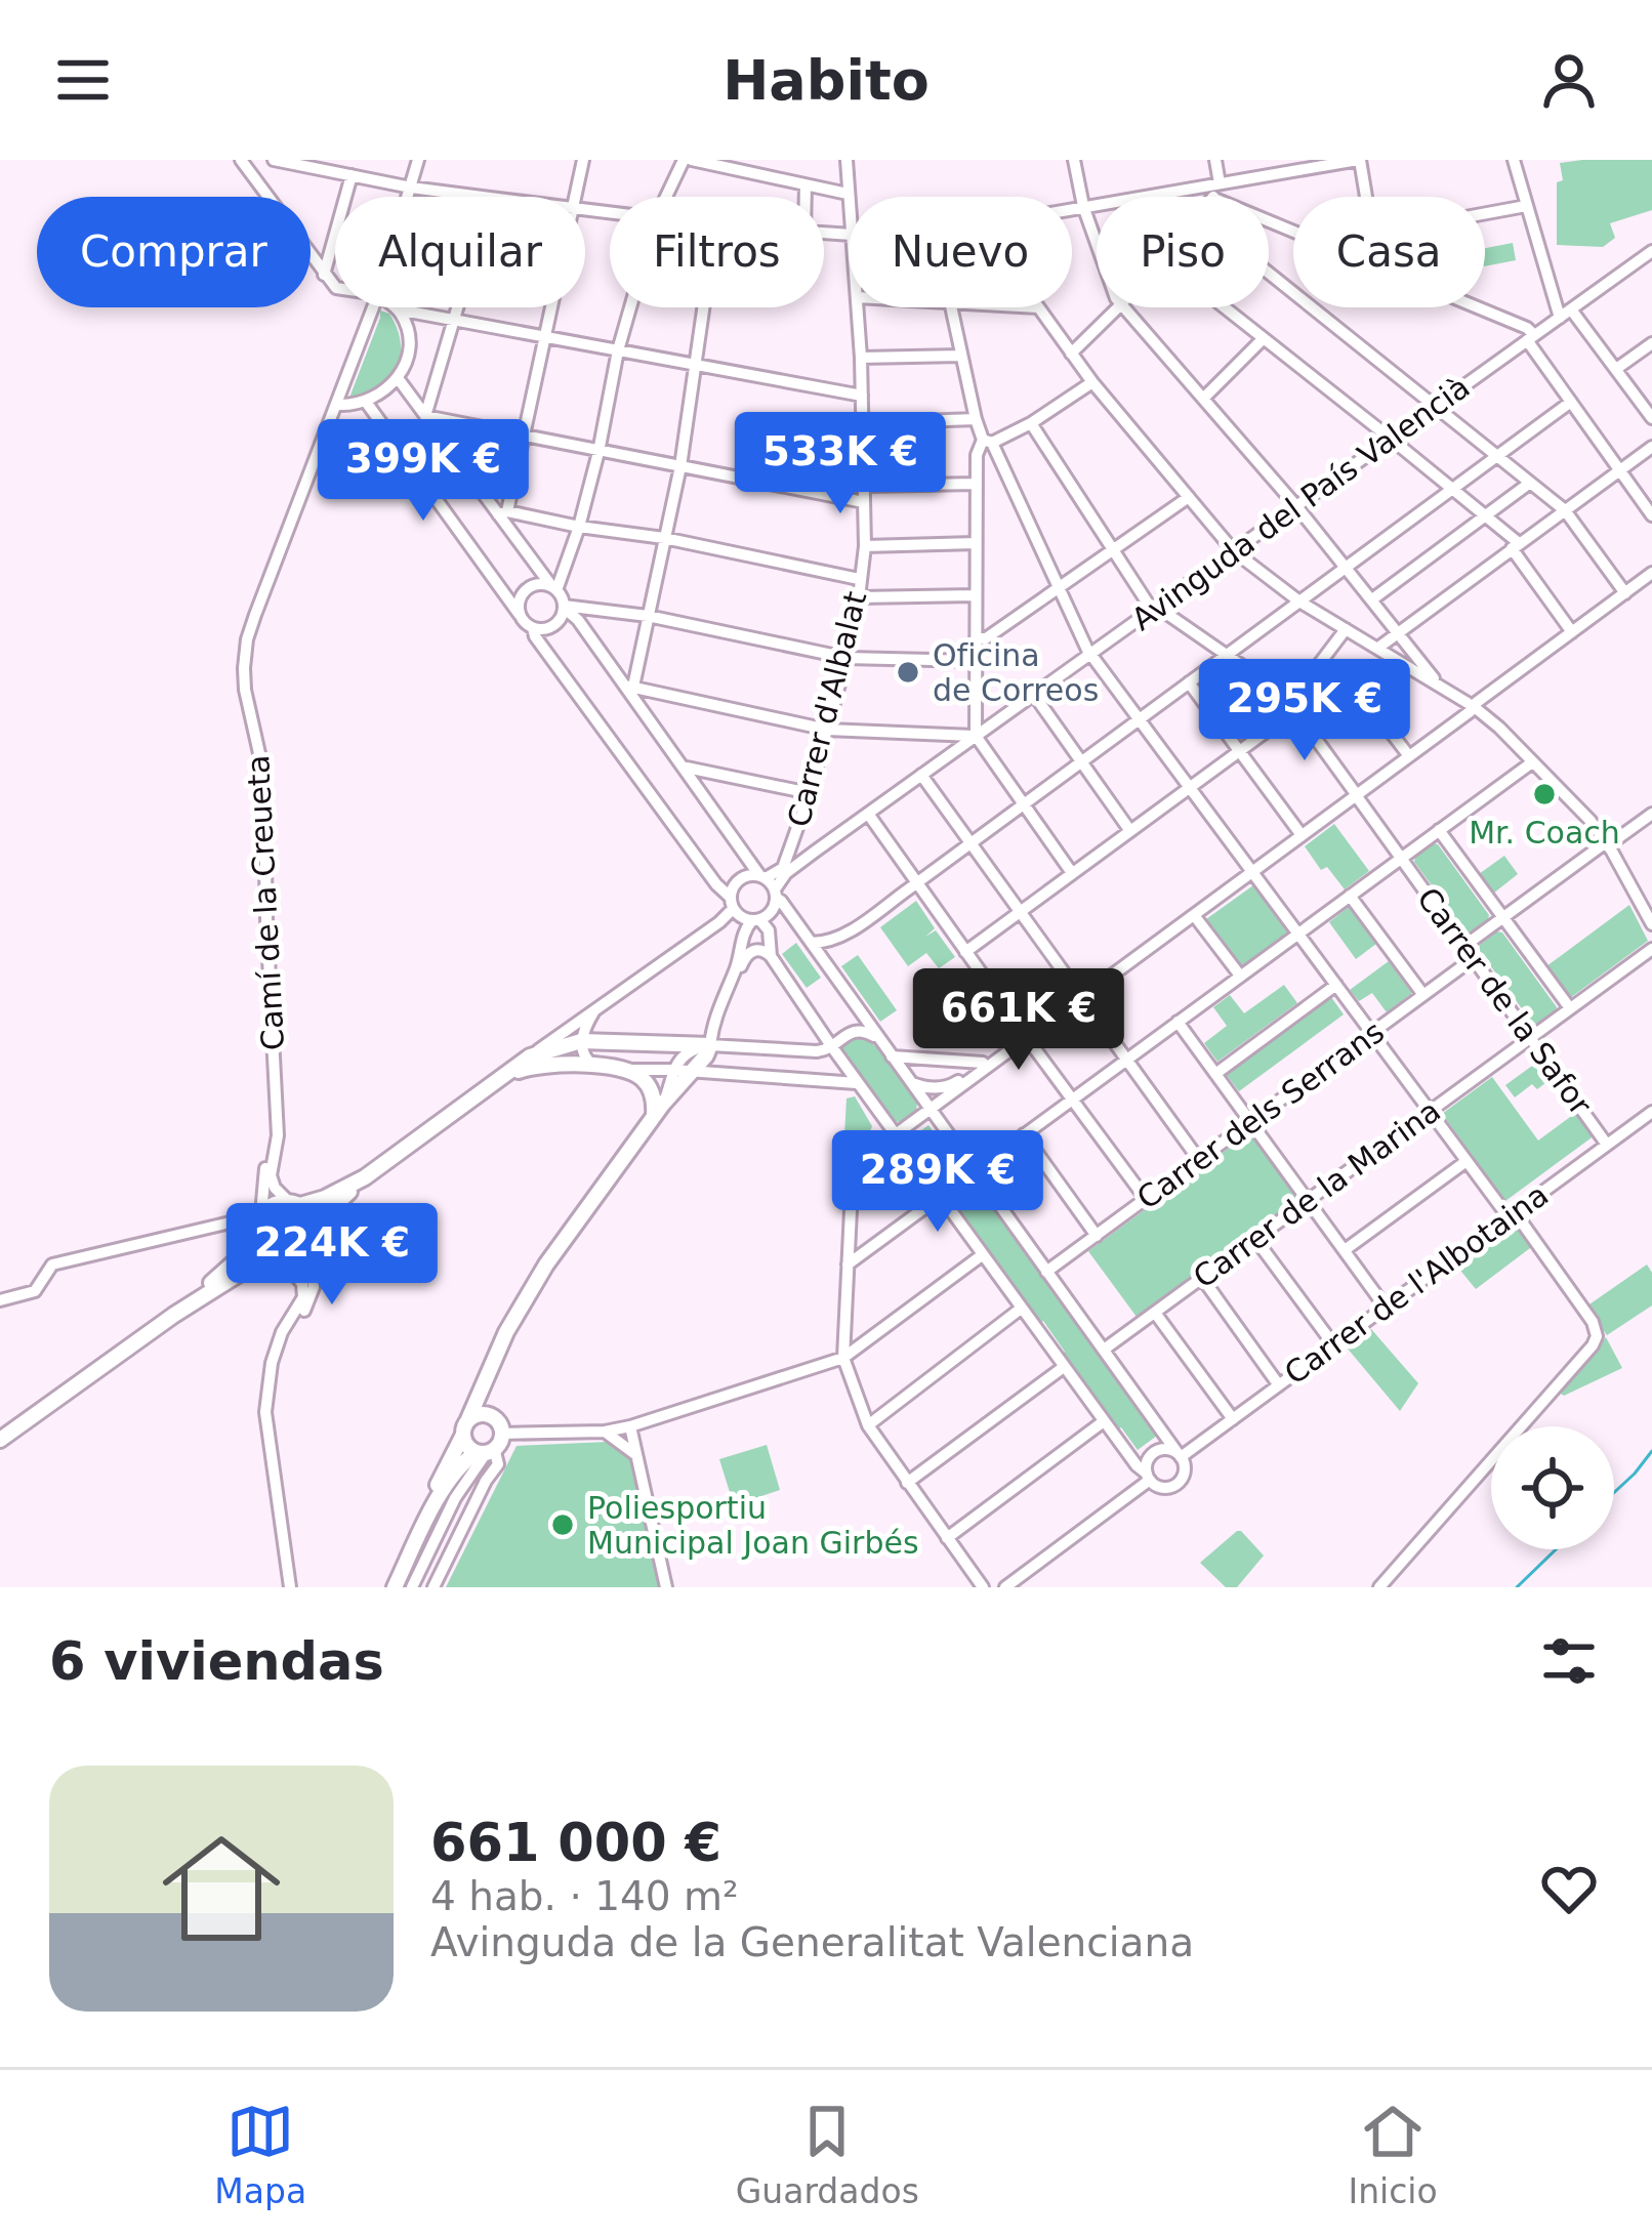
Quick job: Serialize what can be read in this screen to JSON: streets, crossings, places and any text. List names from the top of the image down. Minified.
{"streets":{"street":["Avinguda del País Valencià","Carrer d'Albalat","Camí de la Creueta","Carrer de la Safor","Carrer dels Serrans","Carrer de la Marina","Carrer de l'Albotaina"]},"crossings":[["Avinguda del País Valencià","Carrer d'Albalat"],["Avinguda del País Valencià","Carrer de la Safor"],["Carrer de la Safor","Carrer dels Serrans"],["Carrer de la Safor","Carrer de la Marina"],["Carrer de la Safor","Carrer de l'Albotaina"]],"places":["Oficina de Correos","Mr. Coach","Poliesportiu Municipal Joan Girbés"],"page":{"header":"Habito","chip":["Comprar","Alquilar","Filtros","Nuevo","Piso","Casa"],"price":["533K €","399K €","295K €","661K €","289K €","224K €"],"heading":"6 viviendas","list":[{"name":"661 000 €","note":"4 hab. · 140 m² · Avinguda de la Generalitat Valenciana"}],"tabs":["Mapa","Guardados","Inicio"]}}
